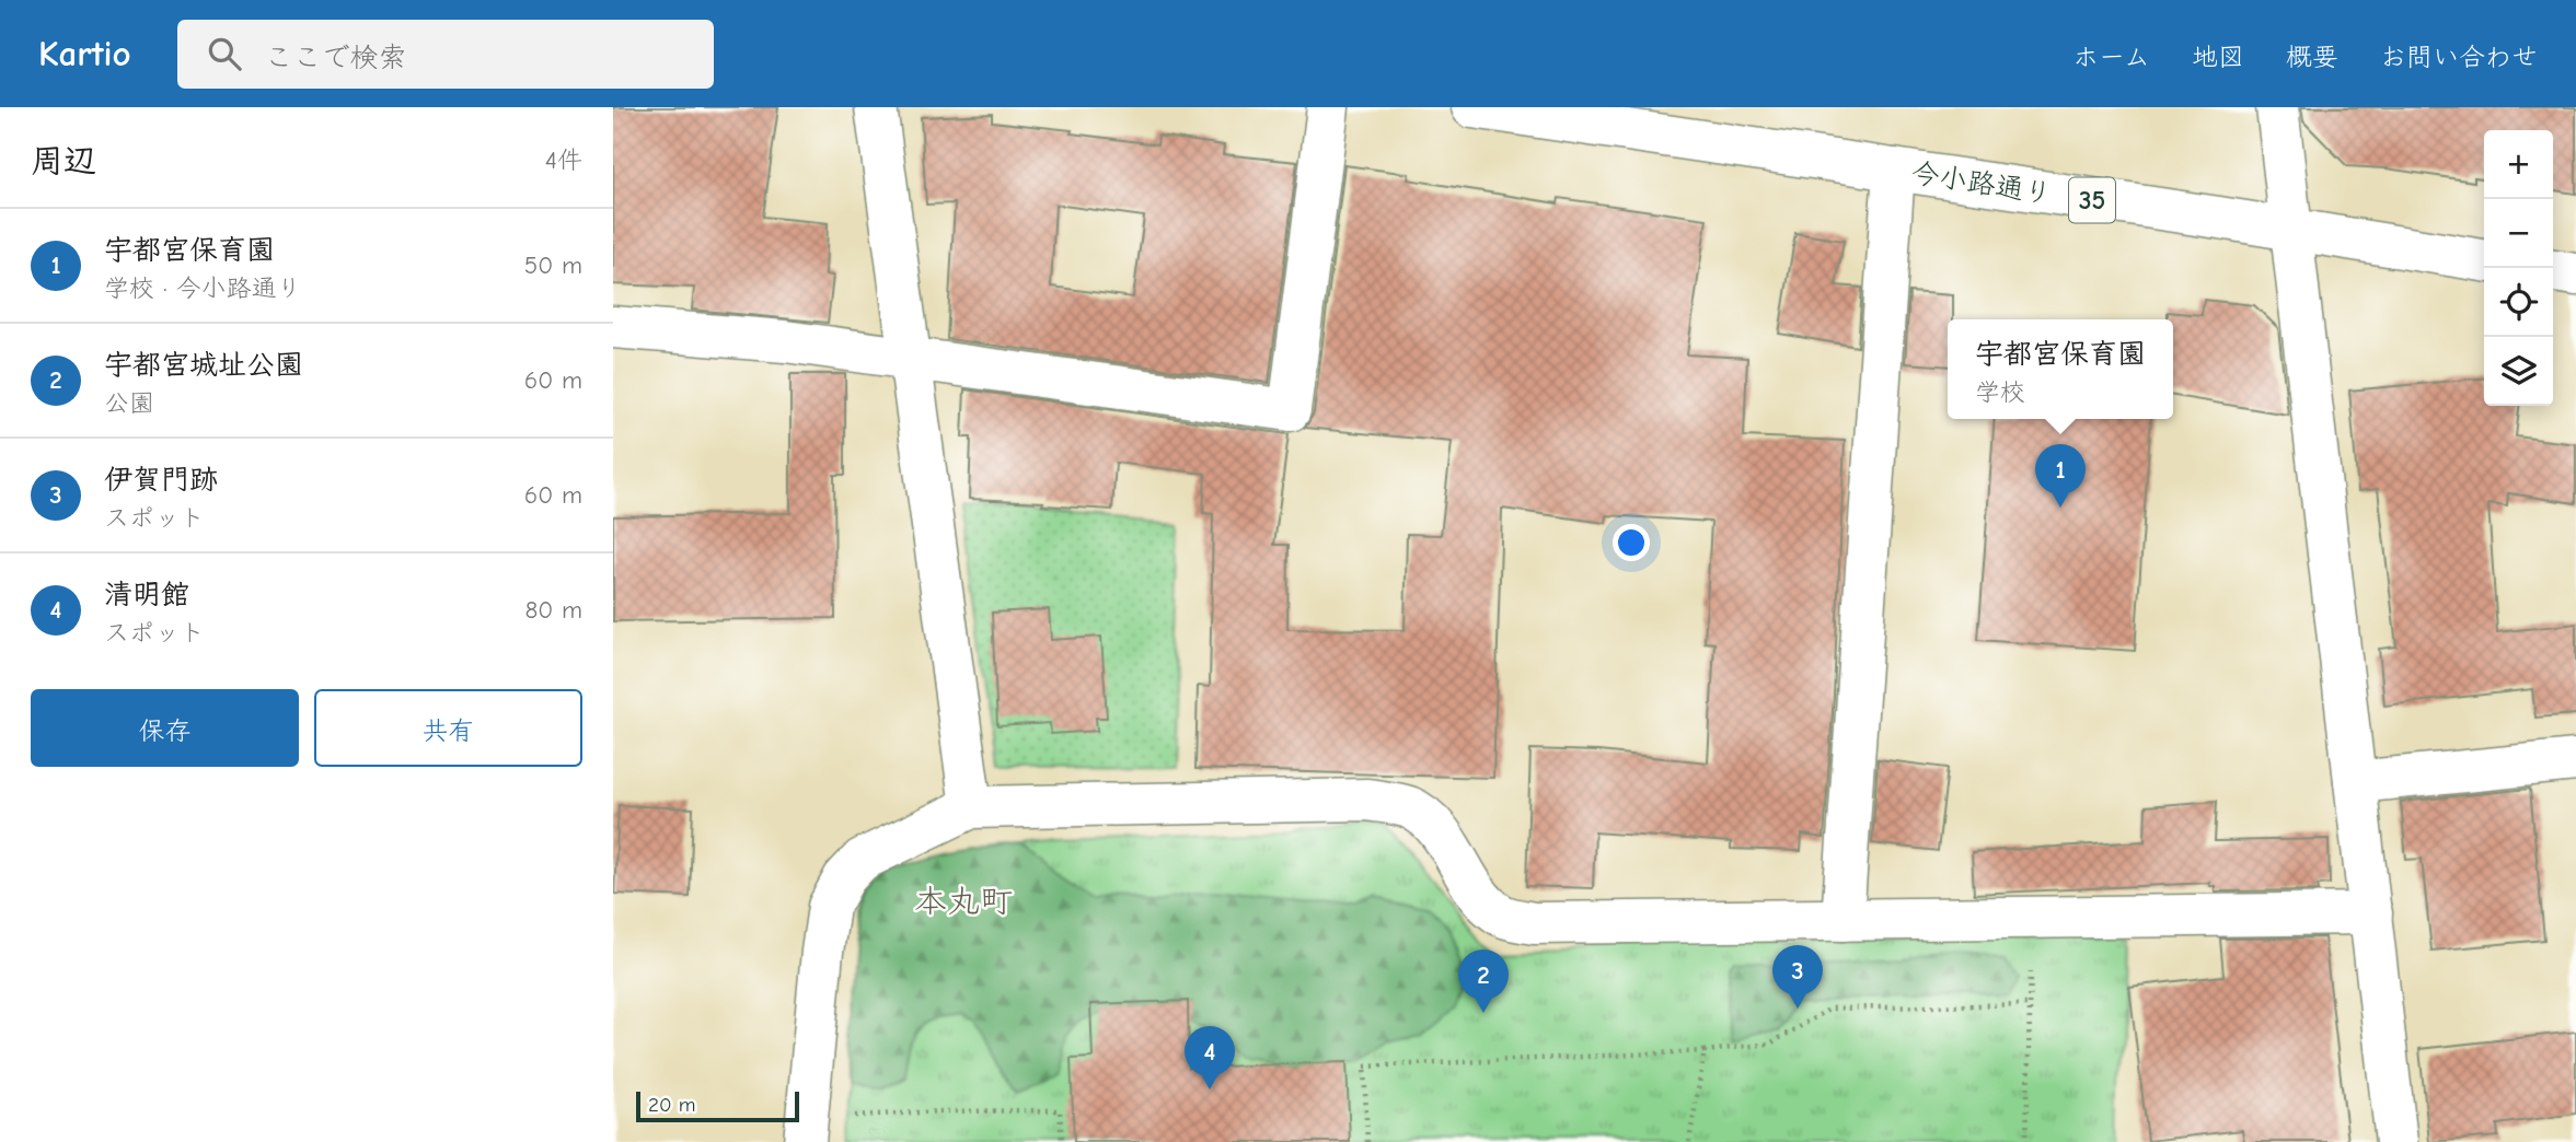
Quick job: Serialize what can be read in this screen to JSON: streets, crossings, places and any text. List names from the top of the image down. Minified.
{"streets":{"street":["今小路通り","35"]},"districts":["本丸町"],"scale_bar":"20 m","page":{"header":"Kartio","search":"ここで検索","nav":["ホーム","地図","概要","お問い合わせ"],"heading":["周辺","4件"],"map_buttons":["+","−"],"list":[{"mark":"1","name":"宇都宮保育園","note":"学校 · 今小路通り","value":"50 m"},{"mark":"2","name":"宇都宮城址公園","note":"公園","value":"60 m"},{"mark":"3","name":"伊賀門跡","note":"スポット","value":"60 m"},{"mark":"4","name":"清明館","note":"スポット","value":"80 m"}],"popup":["宇都宮保育園","学校"],"pins":["1","3","2","4"],"buttons":["保存","共有"],"scale":"20 m"}}
